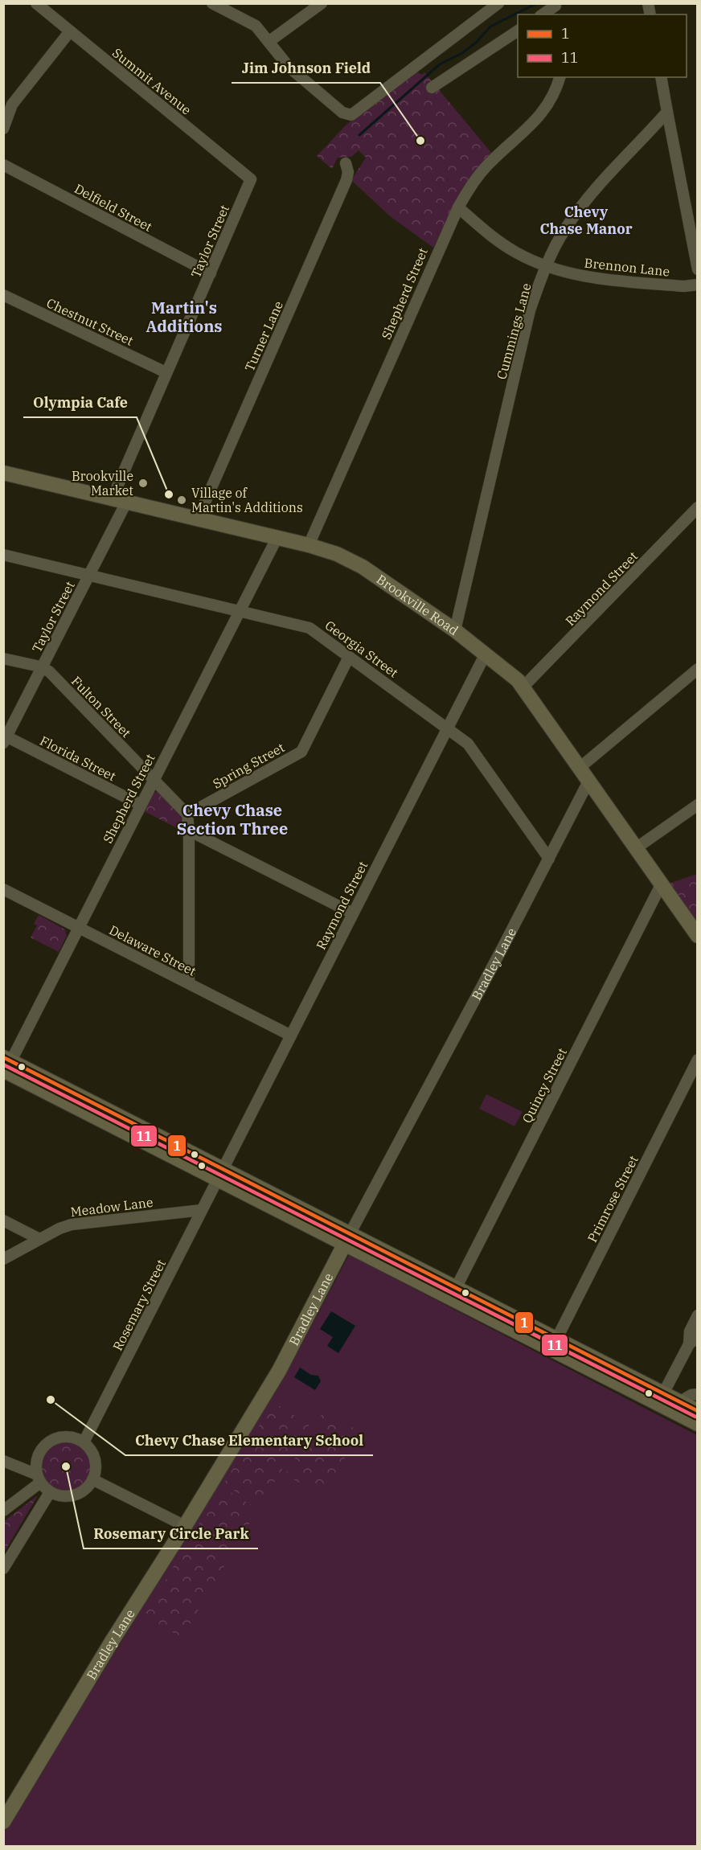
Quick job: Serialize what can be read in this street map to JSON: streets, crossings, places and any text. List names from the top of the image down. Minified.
{"streets":{"main road":["Brookville Road","Bradley Lane"],"street":["Summit Avenue","Delfield Street","Taylor Street","Brennon Lane","Shepherd Street","Chestnut Street","Cummings Lane","Turner Lane","Raymond Street","Georgia Street","Fulton Street","Florida Street","Spring Street","Delaware Street","Quincy Street","Primrose Street","Meadow Lane","Rosemary Street"]},"crossings":[["Summit Avenue","Taylor Street"],["Delfield Street","Taylor Street"],["Taylor Street","Chestnut Street"],["Taylor Street","Brookville Road"],["Taylor Street","Georgia Street"],["Taylor Street","Fulton Street"],["Taylor Street","Florida Street"],["Brennon Lane","Shepherd Street"],["Brennon Lane","Cummings Lane"],["Shepherd Street","Brookville Road"],["Shepherd Street","Georgia Street"],["Shepherd Street","Fulton Street"],["Shepherd Street","Florida Street"],["Shepherd Street","Delaware Street"],["Cummings Lane","Brookville Road"],["Turner Lane","Brookville Road"],["Raymond Street","Brookville Road"],["Raymond Street","Georgia Street"],["Raymond Street","Delaware Street"],["Raymond Street","Rosemary Street"],["Brookville Road","Bradley Lane"],["Brookville Road","Quincy Street"],["Georgia Street","Spring Street"],["Georgia Street","Bradley Lane"],["Fulton Street","Spring Street"],["Meadow Lane","Rosemary Street"]],"districts":["Chevy Chase Manor","Martin's Additions","Chevy Chase Section Three"],"places":["Jim Johnson Field","Brookville Market","Olympia Cafe","Village of Martin's Additions","Chevy Chase Elementary School","Rosemary Circle Park"],"lines":["transit line 1","transit line 11"],"legend":["1","11"]}
